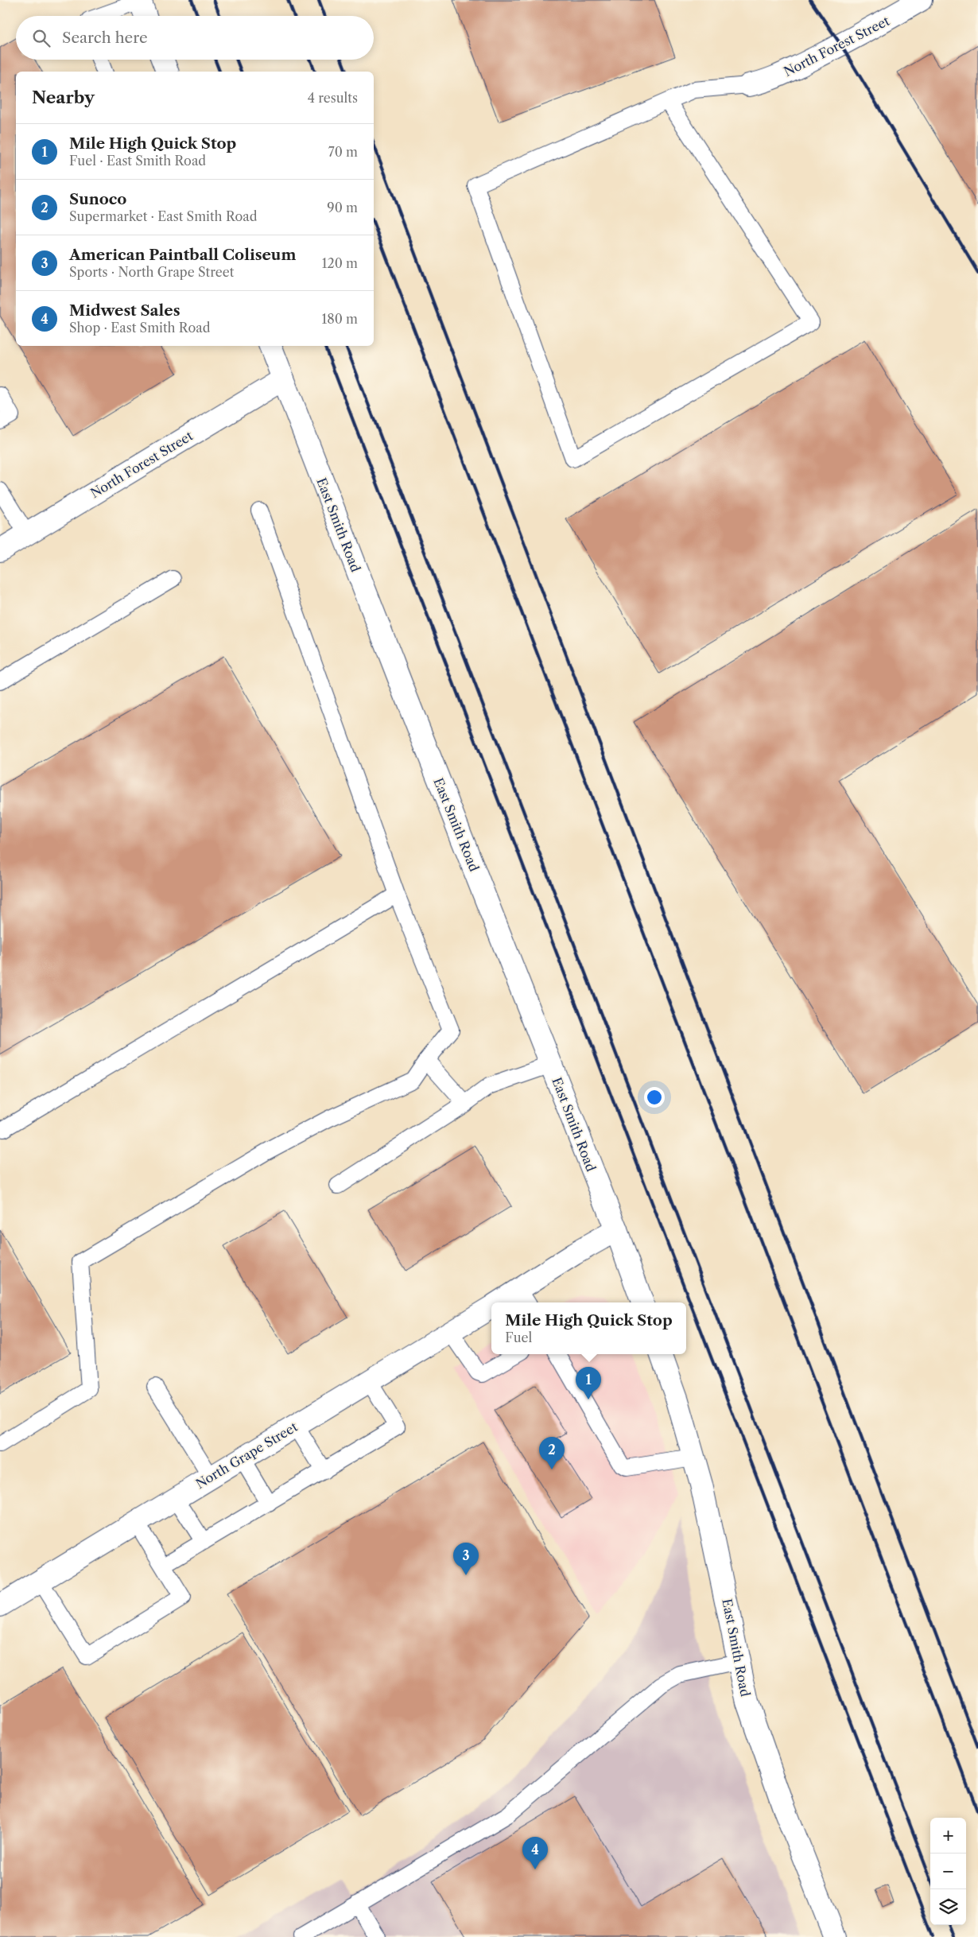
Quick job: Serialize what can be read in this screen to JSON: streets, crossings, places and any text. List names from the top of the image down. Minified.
{"streets":{"street":["North Forest Street","East Smith Road","North Grape Street"]},"crossings":[["North Forest Street","East Smith Road"],["East Smith Road","North Grape Street"]],"page":{"search":"Search here","heading":["Nearby","4 results"],"list":[{"mark":"1","name":"Mile High Quick Stop","note":"Fuel · East Smith Road","value":"70 m"},{"mark":"2","name":"Sunoco","note":"Supermarket · East Smith Road","value":"90 m"},{"mark":"3","name":"American Paintball Coliseum","note":"Sports · North Grape Street","value":"120 m"},{"mark":"4","name":"Midwest Sales","note":"Shop · East Smith Road","value":"180 m"}],"popup":["Mile High Quick Stop","Fuel"],"pins":["1","2","3","4"],"map_buttons":["+","−"]}}
